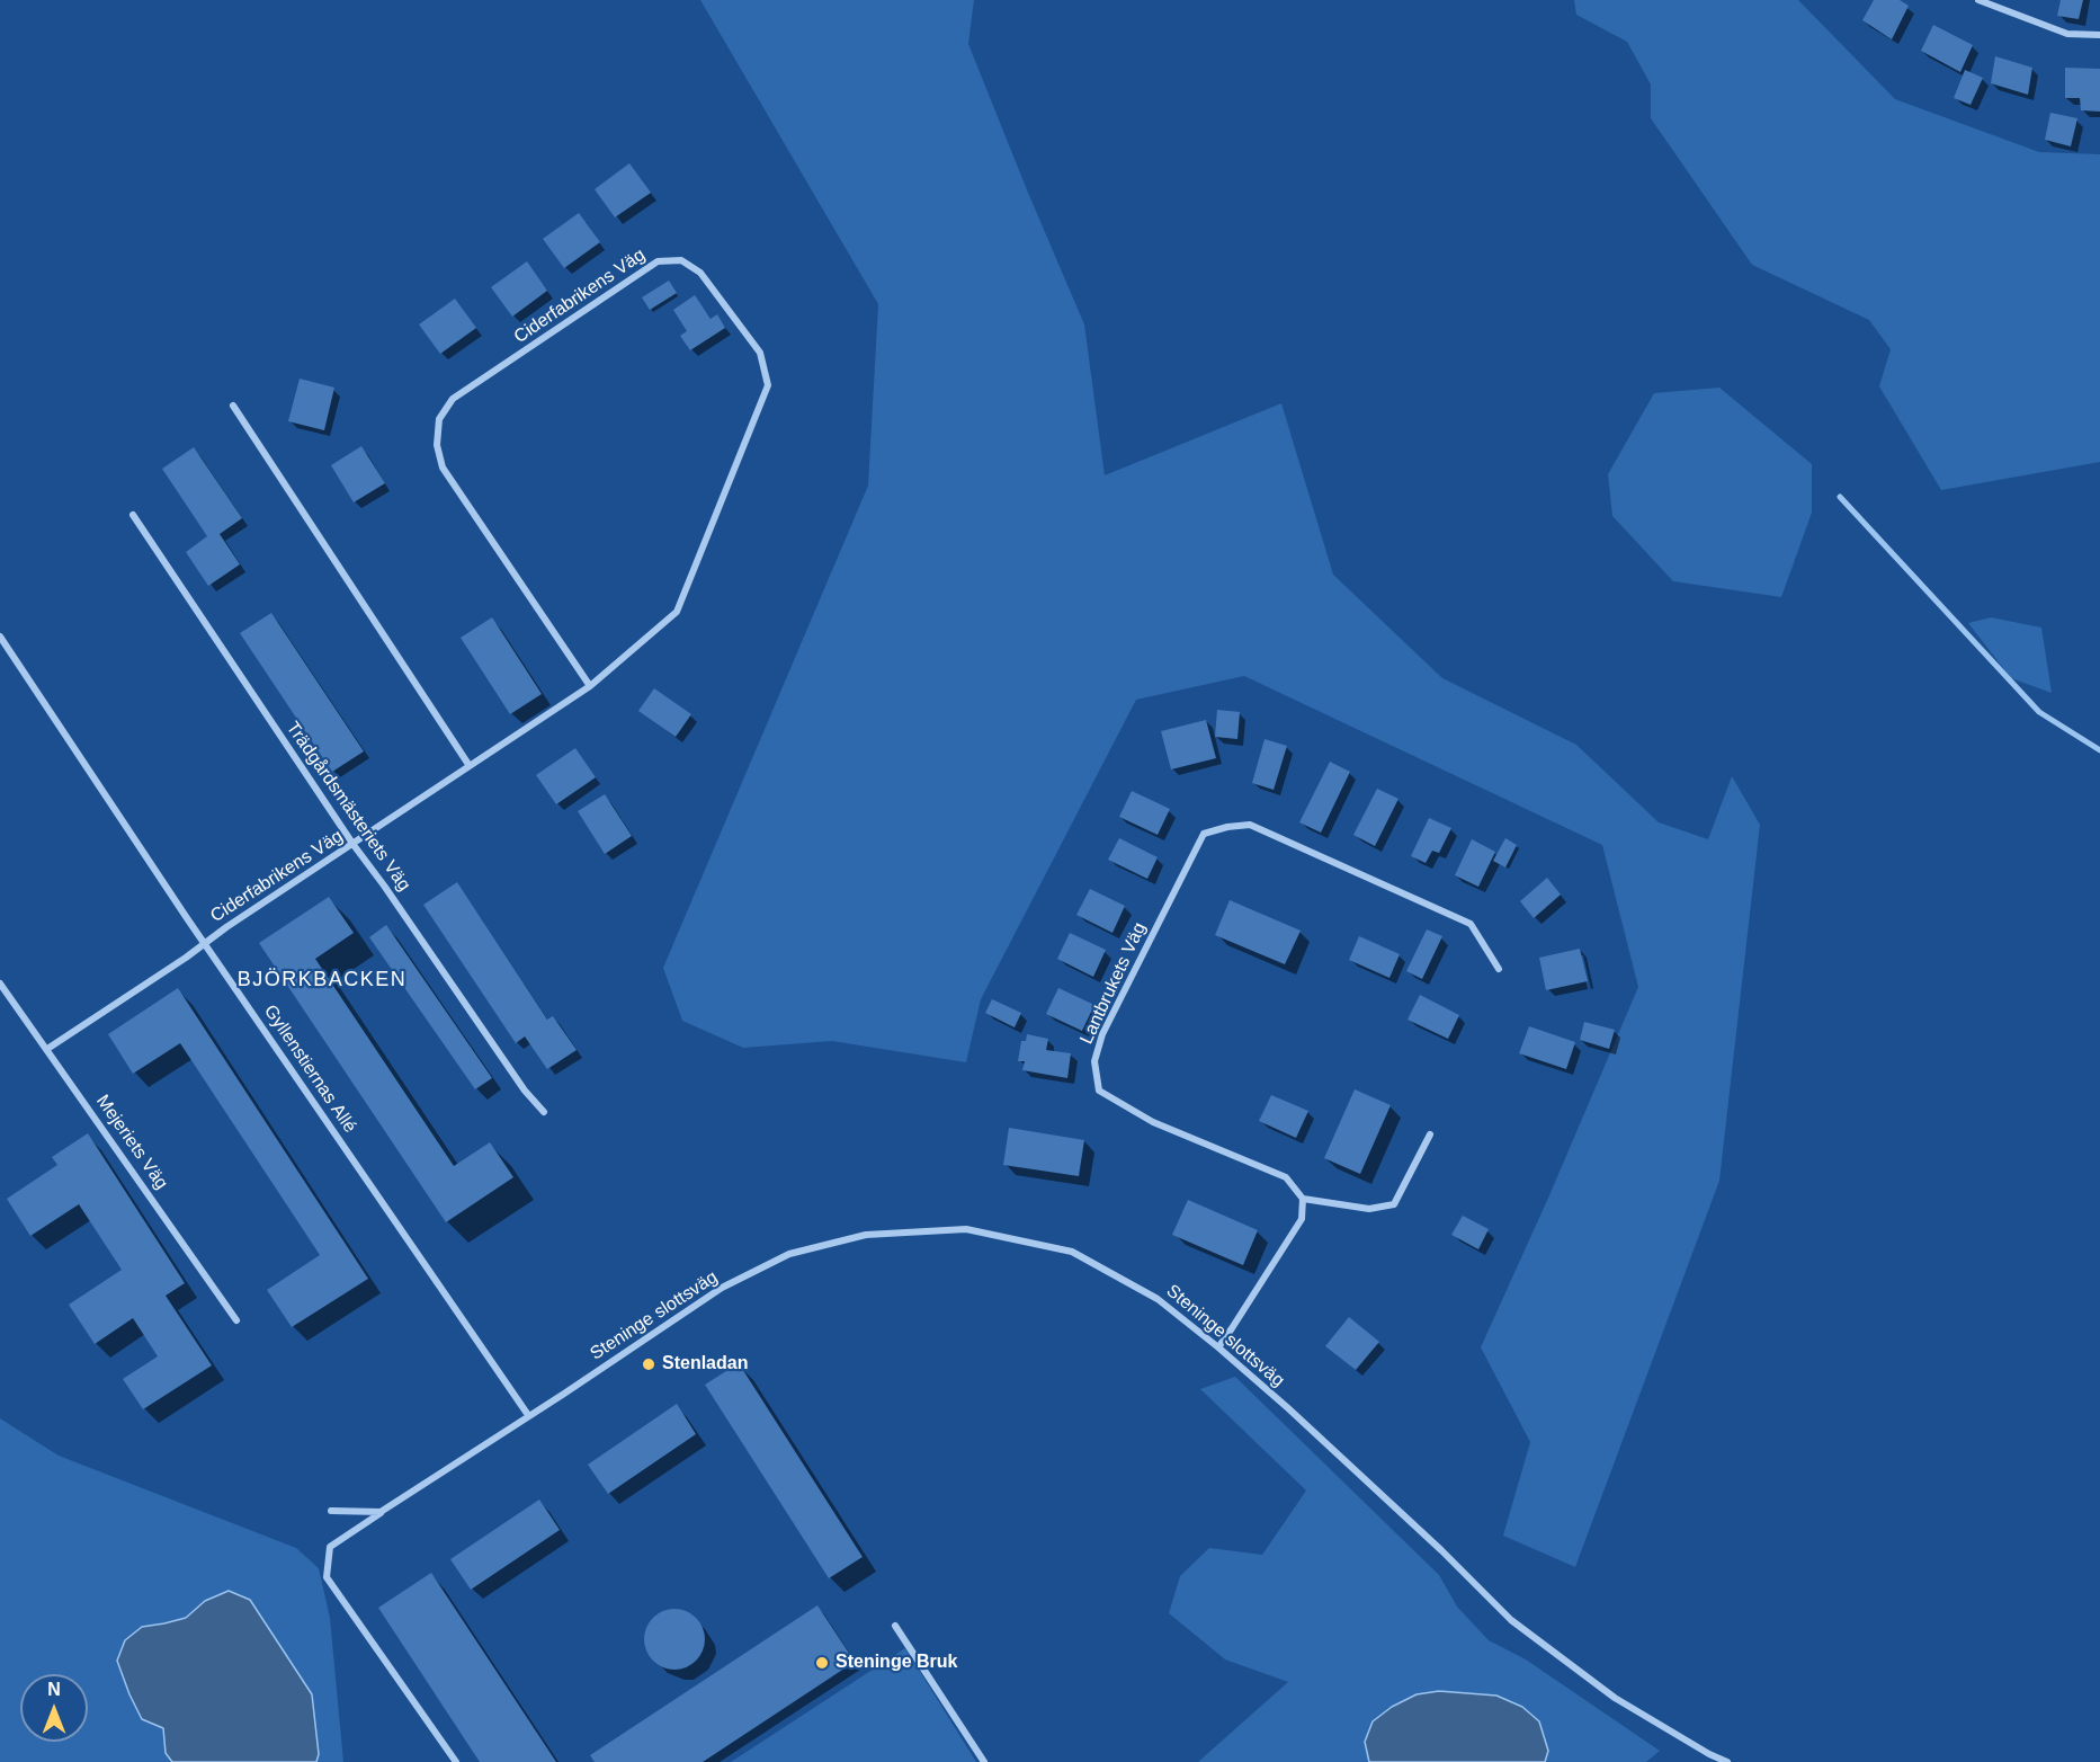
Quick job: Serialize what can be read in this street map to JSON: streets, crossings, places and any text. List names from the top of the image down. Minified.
{"streets":{"street":["Ciderfabrikens Väg","Trädgårdsmästeriets Väg","Lantbrukets Väg","Gyllenstiernas Allé","Mejeriets Väg","Steninge slottsväg"]},"crossings":[["Ciderfabrikens Väg","Trädgårdsmästeriets Väg"],["Ciderfabrikens Väg","Gyllenstiernas Allé"],["Ciderfabrikens Väg","Mejeriets Väg"],["Gyllenstiernas Allé","Steninge slottsväg"]],"districts":["BJÖRKBACKEN"],"places":["Stenladan","Steninge Bruk"],"north":"top"}
